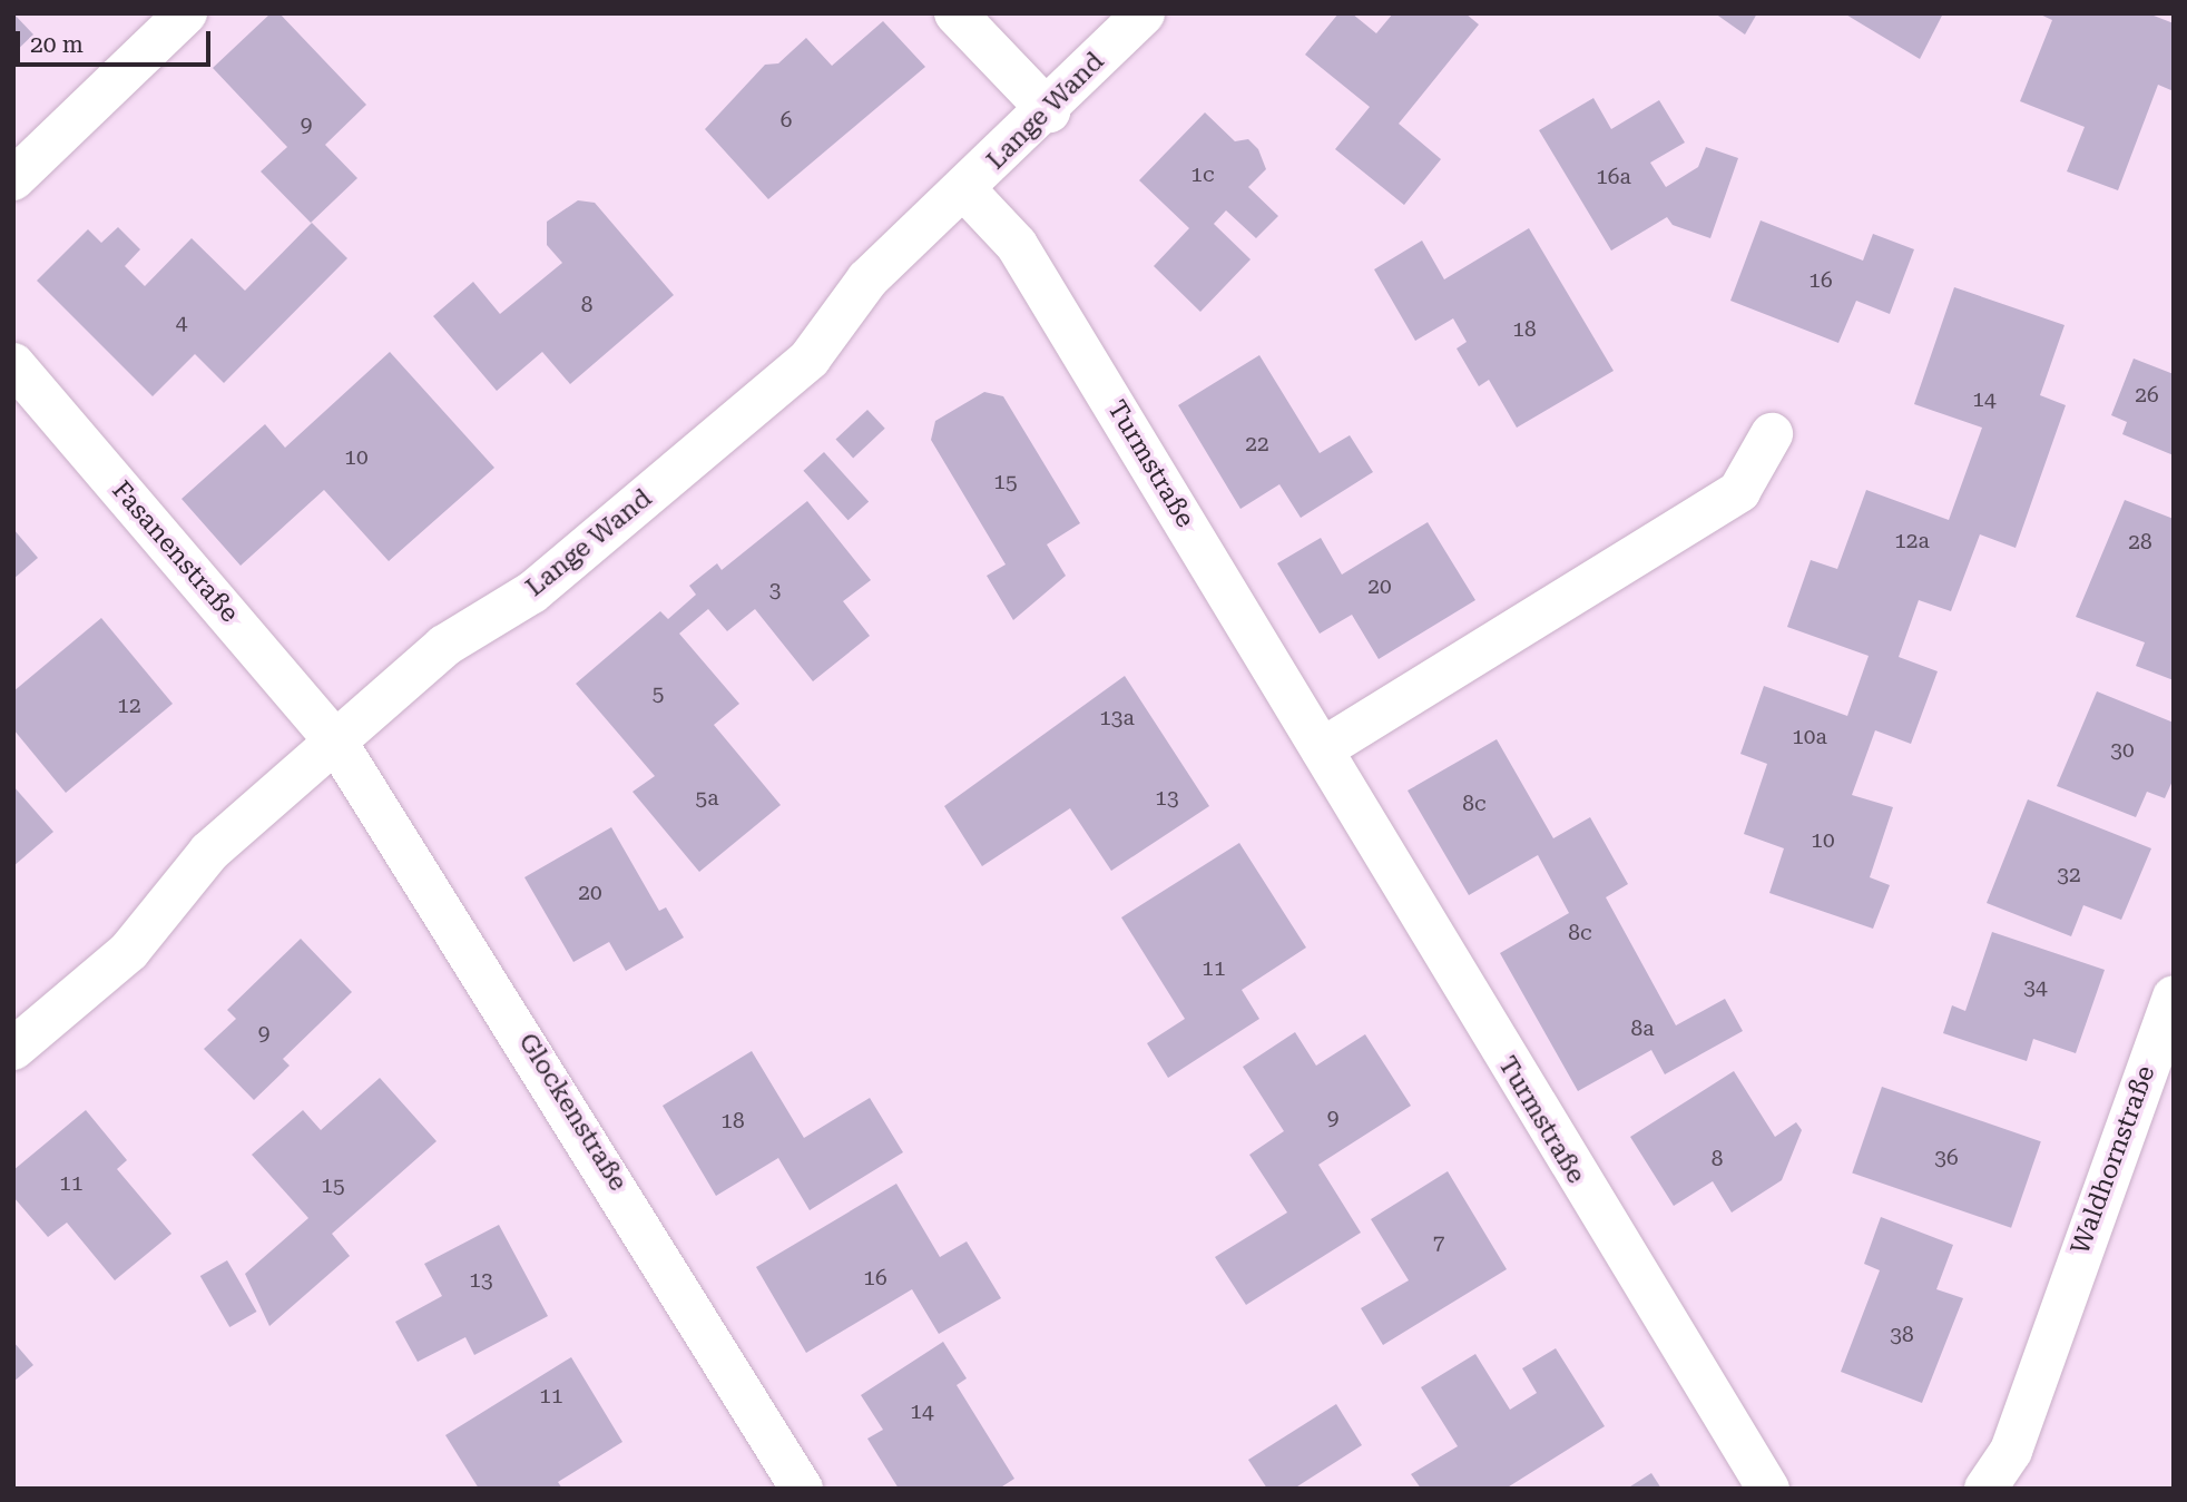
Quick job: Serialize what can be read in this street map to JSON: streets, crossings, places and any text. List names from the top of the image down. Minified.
{"streets":{"street":["Lange Wand","Turmstraße","Fasanenstraße","Glockenstraße","Waldhornstraße"]},"crossings":[["Lange Wand","Turmstraße"],["Lange Wand","Fasanenstraße"],["Lange Wand","Glockenstraße"],["Fasanenstraße","Glockenstraße"]],"house_numbers":["6","9","1c","16a","16","8","4","18","26","14","22","10","15","12a","28","20","3","5","12","13a","10a","30","5a","13","8c","10","32","20","8c","11","34","8a","9","9","18","36","8","11","15","7","16","13","38","11","14"],"scale_bar":"20 m"}
